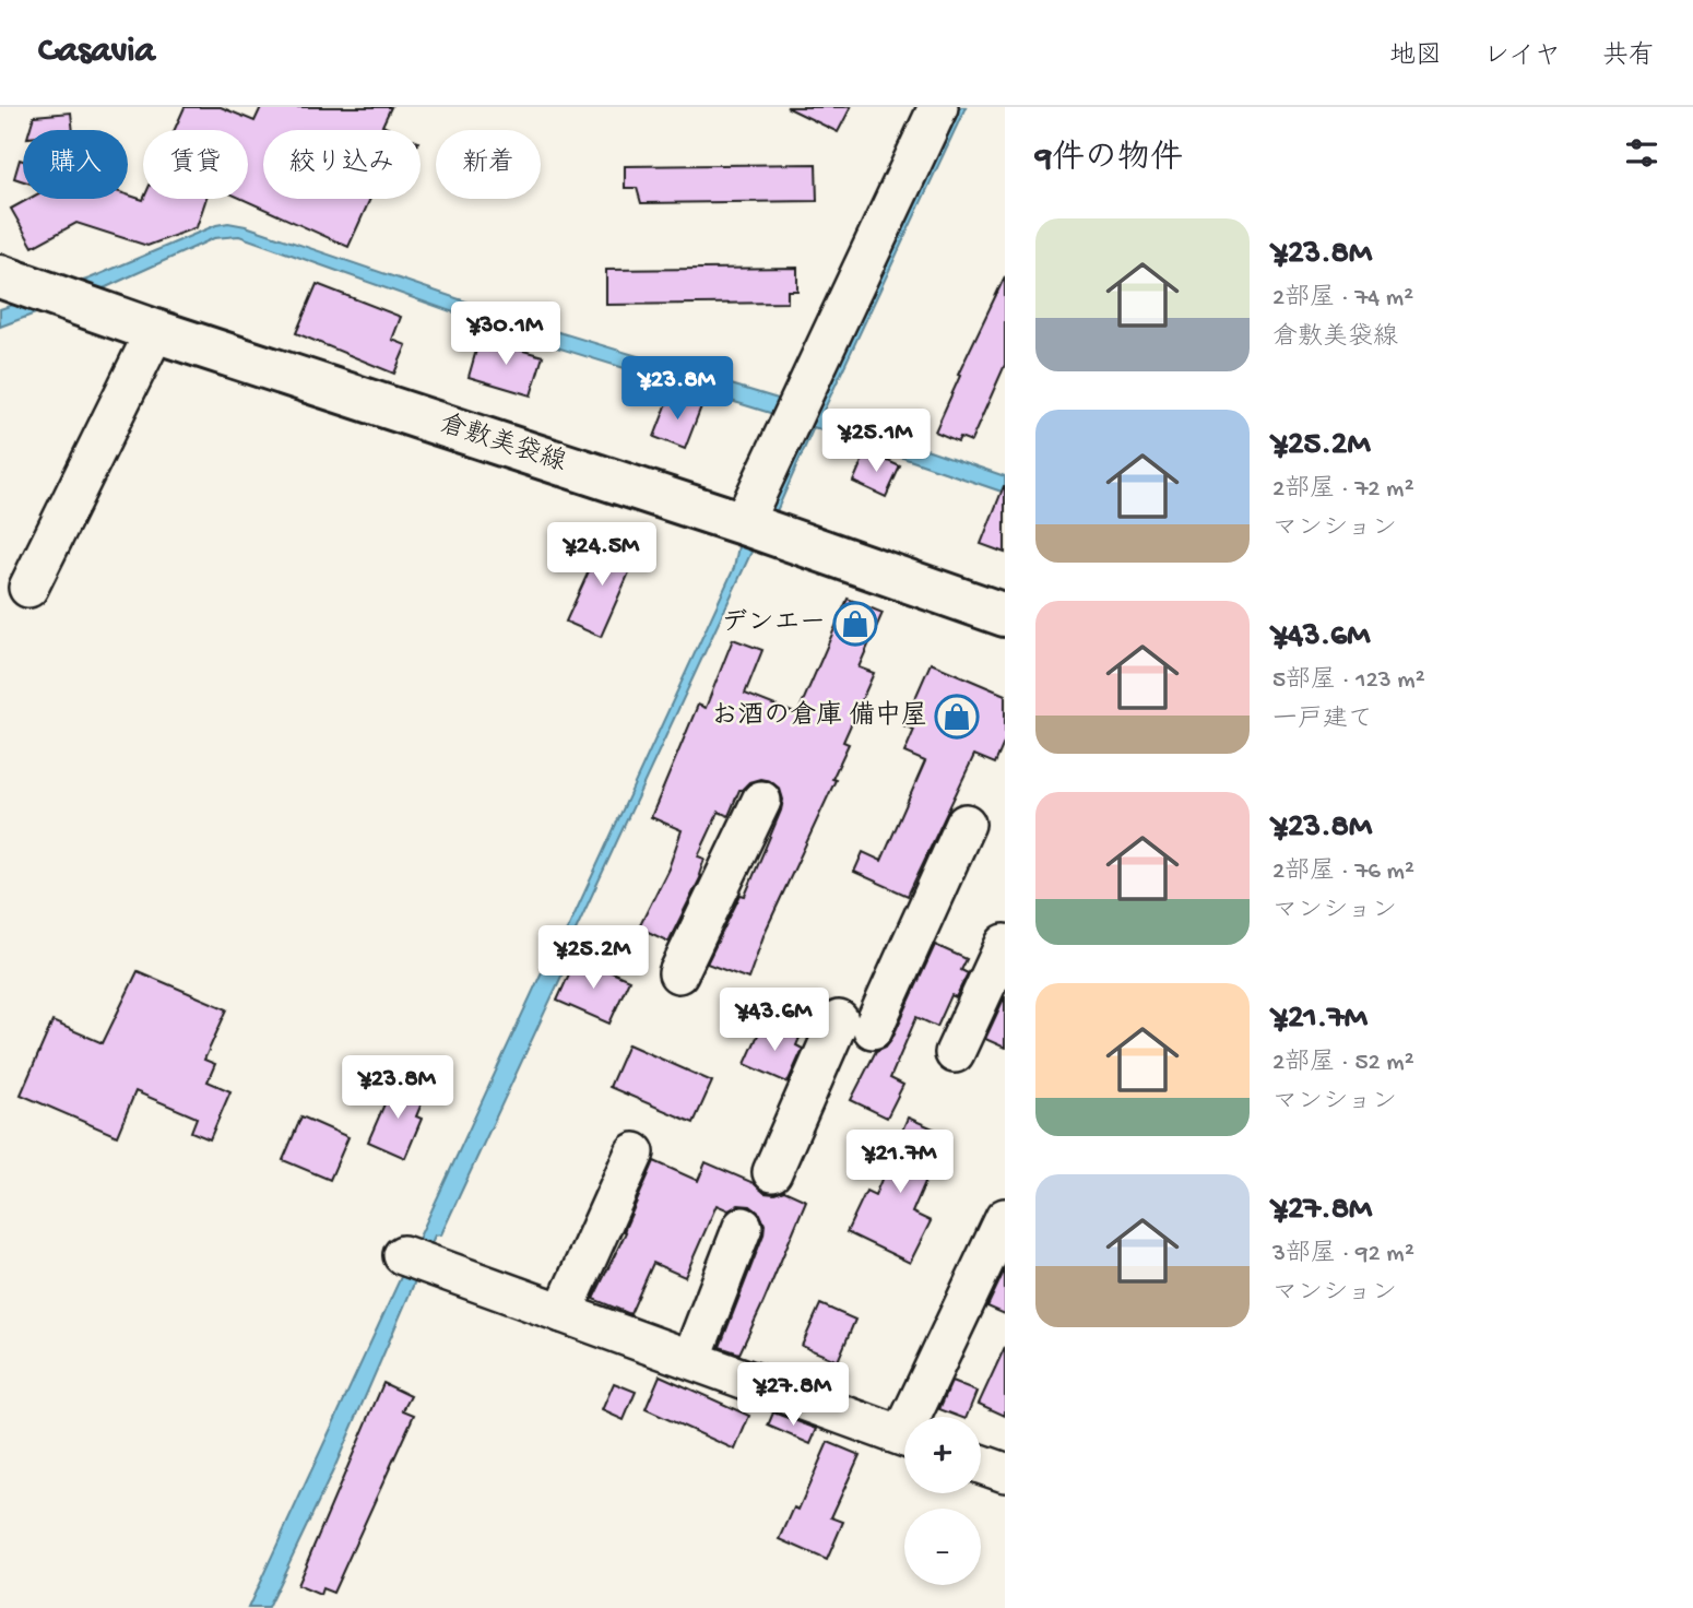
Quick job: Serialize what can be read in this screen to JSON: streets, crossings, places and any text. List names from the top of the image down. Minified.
{"streets":{"main road":["倉敷美袋線"]},"places":{"shop":["デンエー","お酒の倉庫 備中屋"]},"page":{"header":"Casavia","nav":["地図","レイヤ","共有"],"heading":"9件の物件","chip":["購入","賃貸","絞り込み","新着"],"list":[{"name":"¥23.8M","note":"2部屋 · 74 m² · 倉敷美袋線"},{"name":"¥25.2M","note":"2部屋 · 72 m² · マンション"},{"name":"¥43.6M","note":"5部屋 · 123 m² · 一戸建て"},{"name":"¥23.8M","note":"2部屋 · 76 m² · マンション"},{"name":"¥21.7M","note":"2部屋 · 52 m² · マンション"},{"name":"¥27.8M","note":"3部屋 · 92 m² · マンション"}],"price":["¥30.1M","¥23.8M","¥25.1M","¥24.5M","¥25.2M","¥43.6M","¥23.8M","¥21.7M","¥27.8M"],"map_buttons":["+","−"]}}
